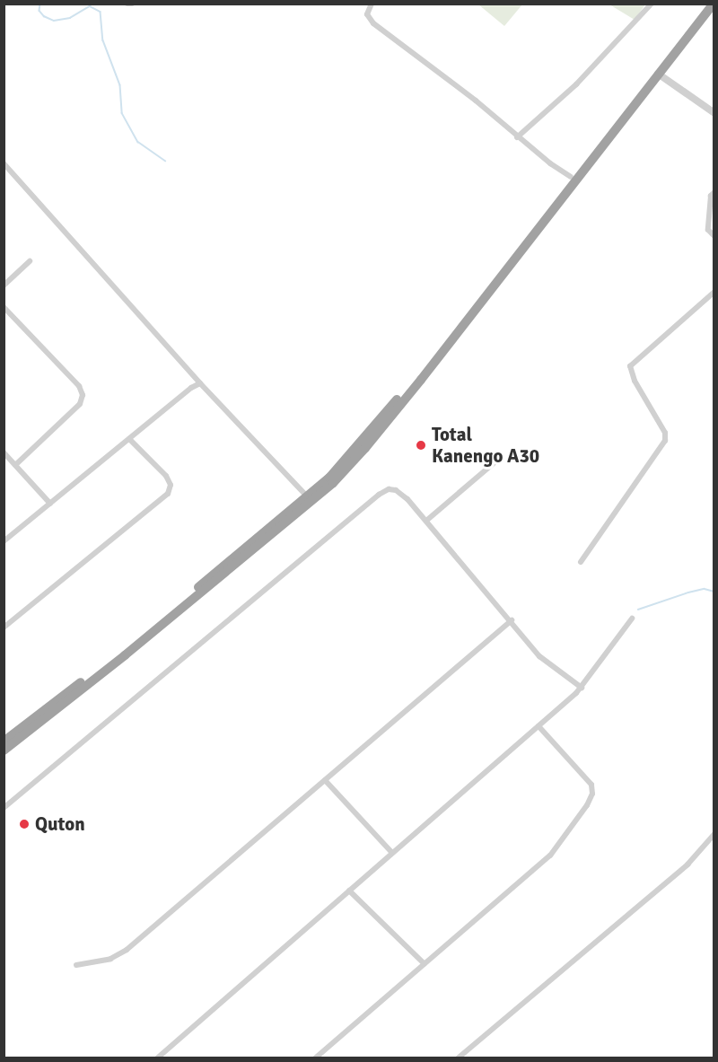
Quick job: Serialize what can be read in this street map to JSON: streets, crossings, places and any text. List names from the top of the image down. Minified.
{"places":["Total Kanengo A30","Quton"]}
